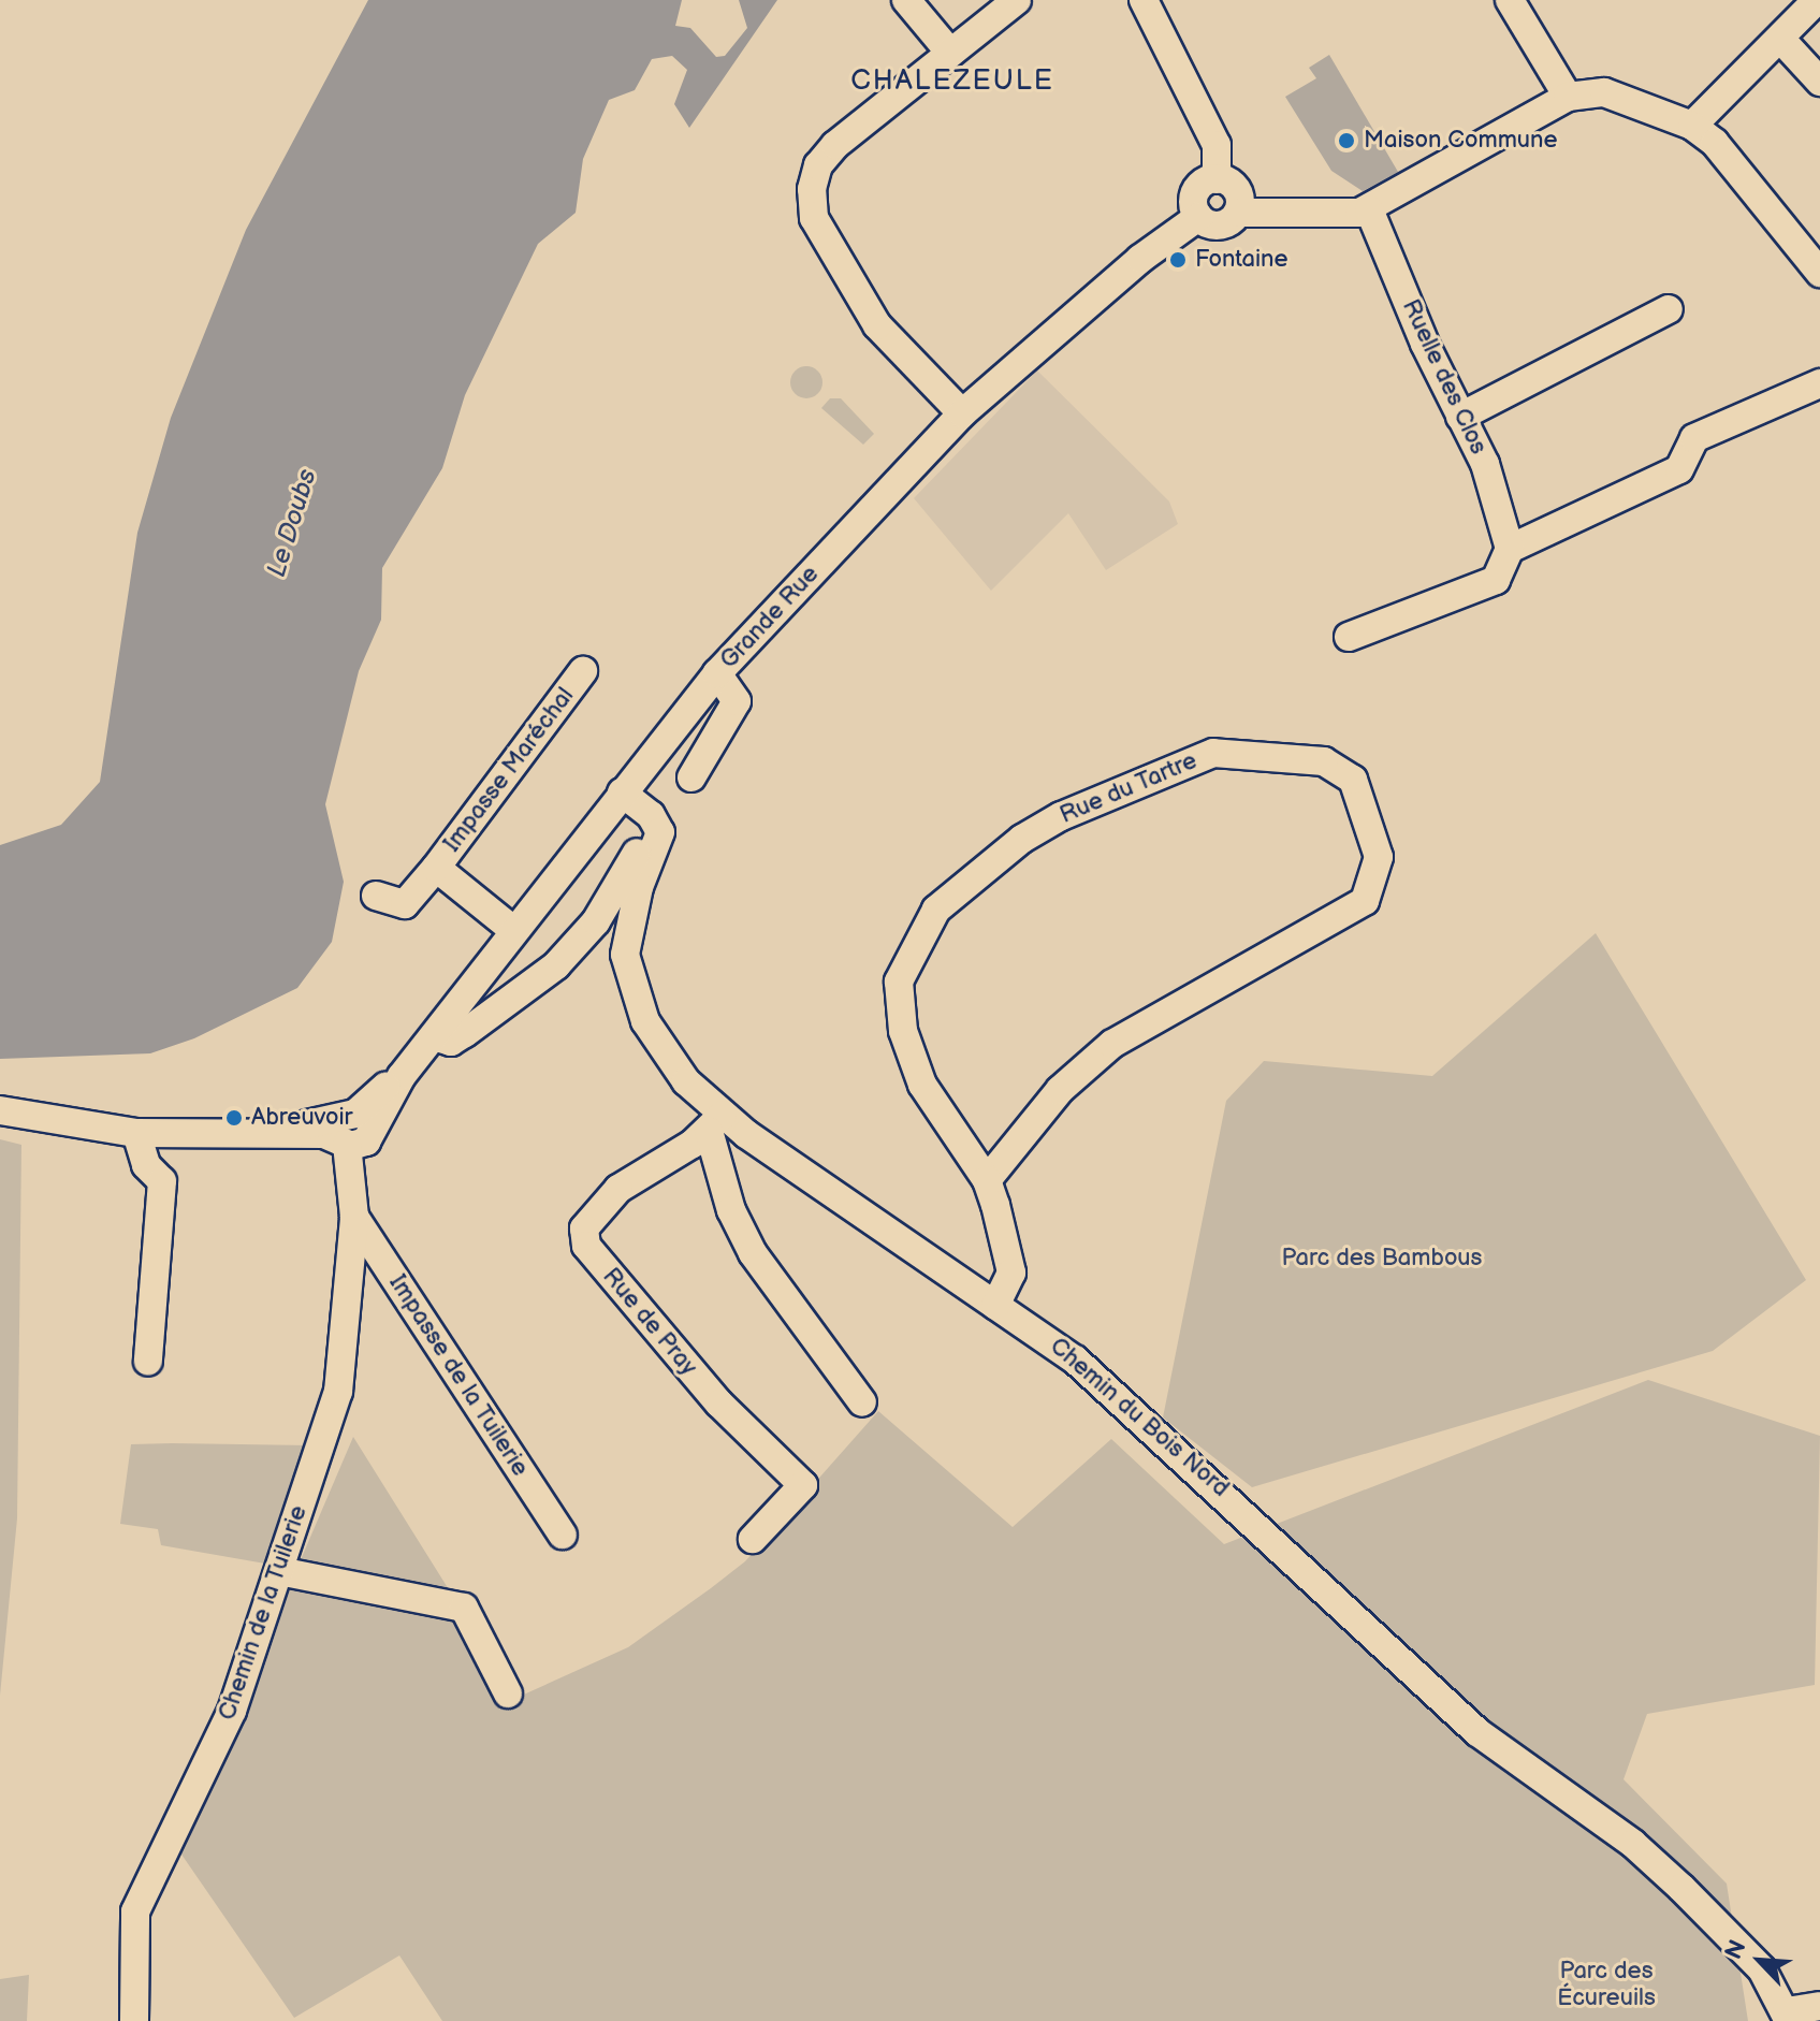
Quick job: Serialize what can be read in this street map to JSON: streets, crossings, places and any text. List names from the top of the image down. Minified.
{"streets":{"street":["Ruelle des Clos","Grande Rue","Impasse Maréchal","Rue du Tartre","Rue de Pray","Impasse de la Tuilerie","Chemin du Bois Nord","Chemin de la Tuilerie"]},"crossings":[["Grande Rue","Impasse Maréchal"],["Grande Rue","Chemin du Bois Nord"],["Grande Rue","Chemin de la Tuilerie"],["Rue du Tartre","Chemin du Bois Nord"],["Rue de Pray","Chemin du Bois Nord"],["Impasse de la Tuilerie","Chemin de la Tuilerie"]],"districts":["CHALEZEULE"],"water":["Le Doubs"],"parks":["Parc des Bambous","Parc des Écureuils"],"places":["Maison Commune","Fontaine","Abreuvoir"],"north":"top left"}
